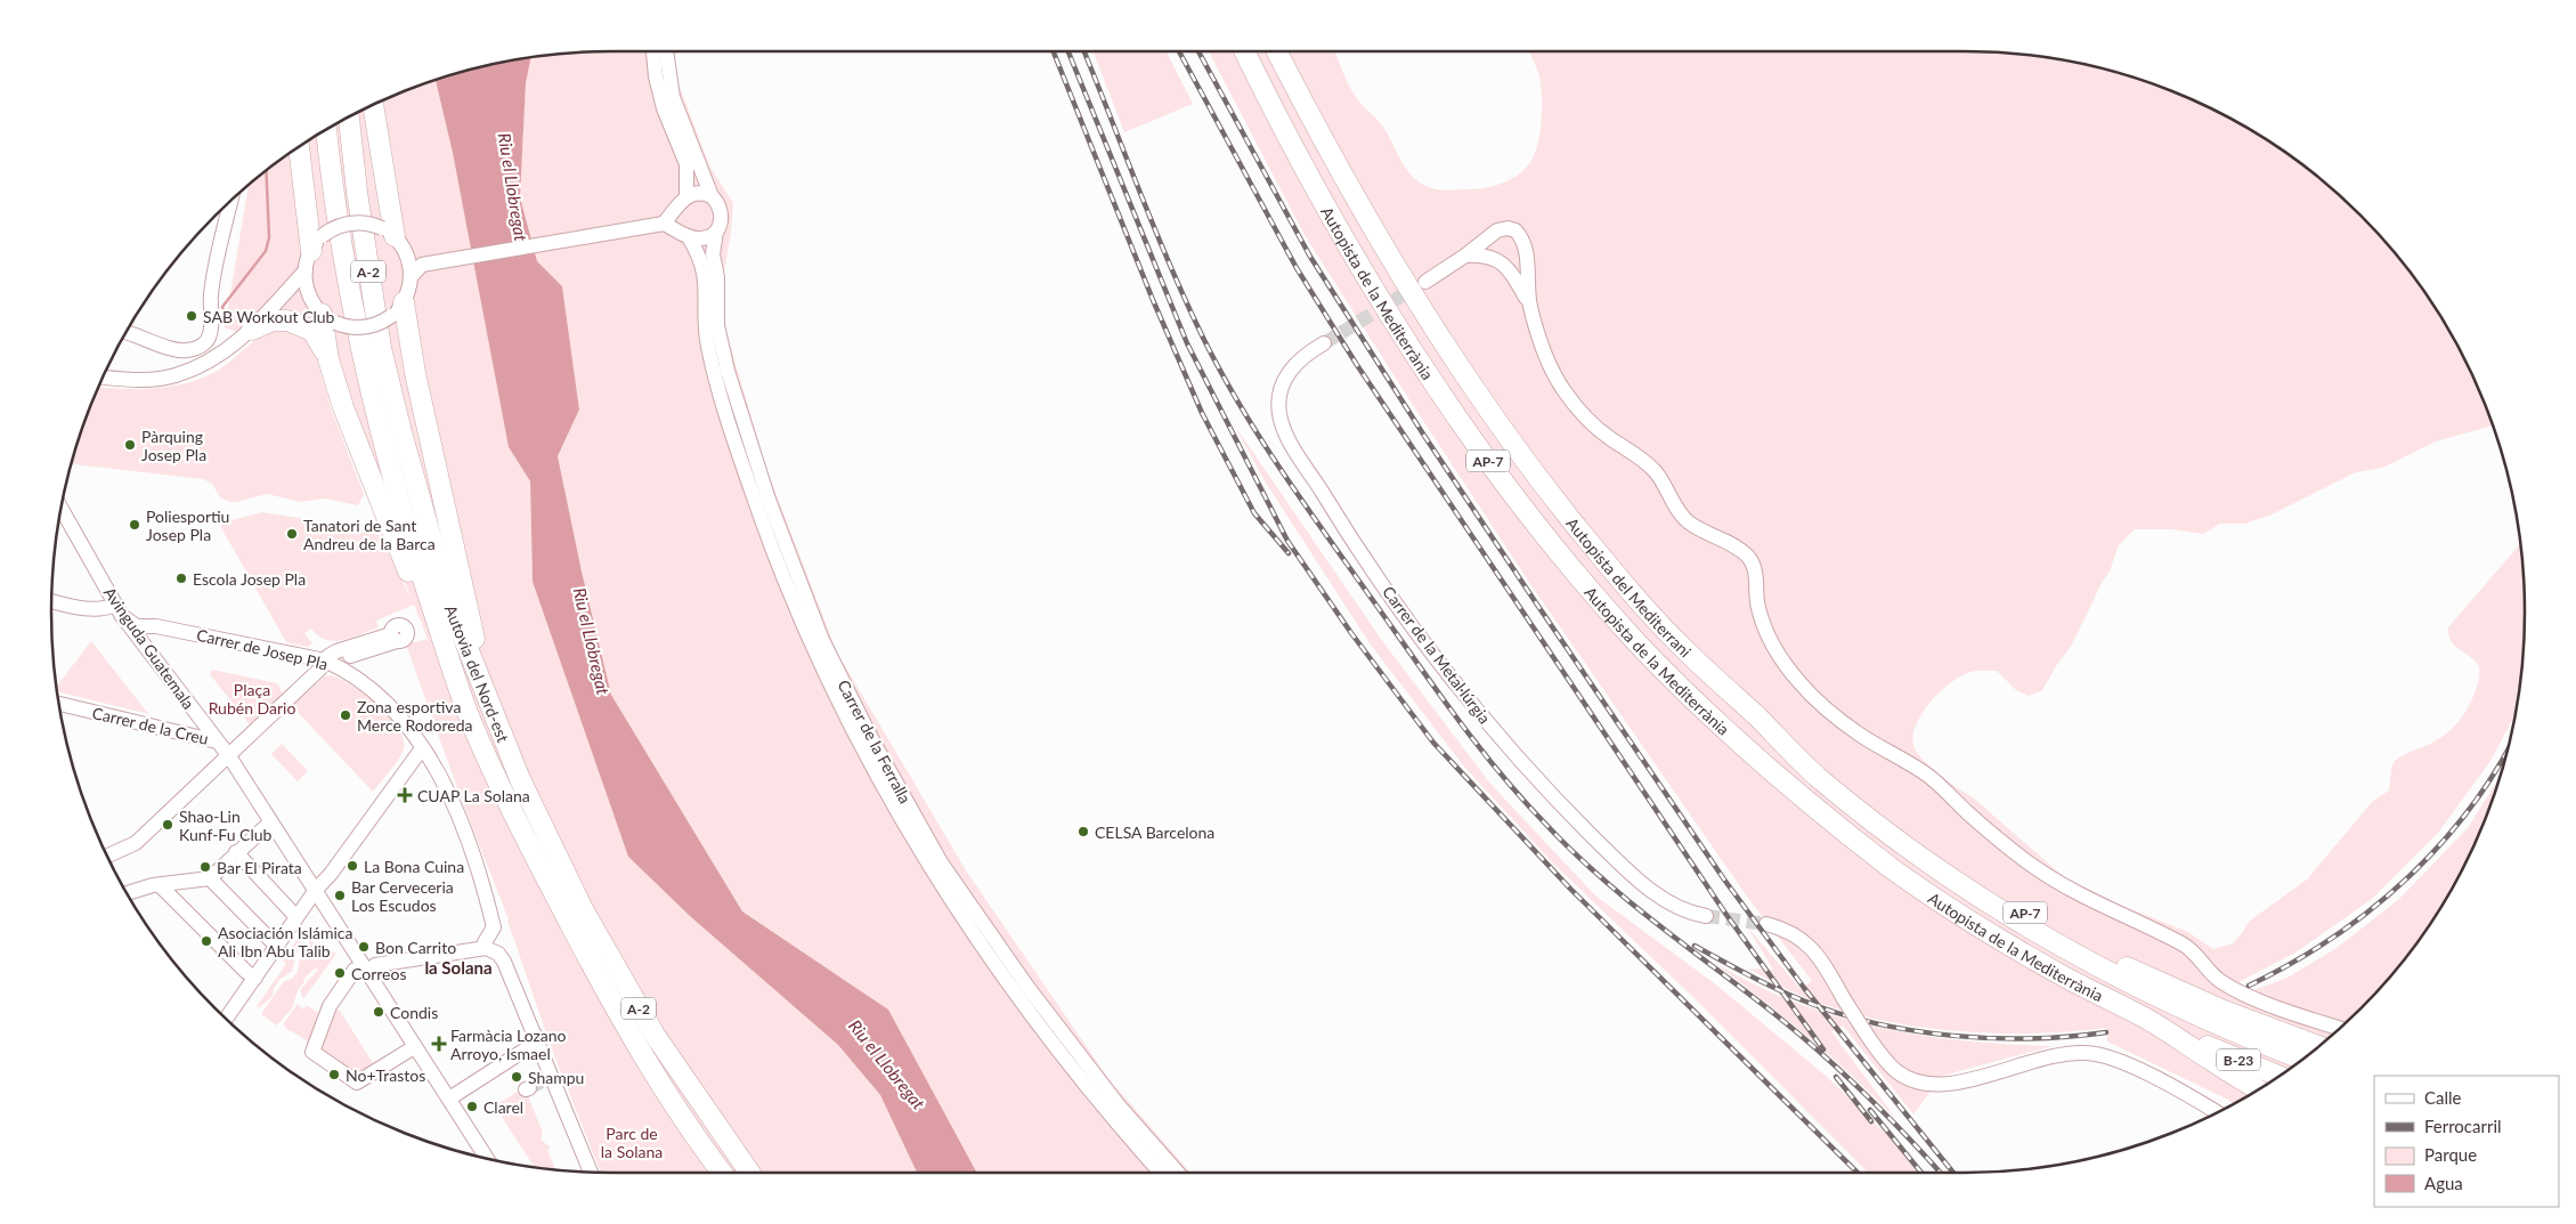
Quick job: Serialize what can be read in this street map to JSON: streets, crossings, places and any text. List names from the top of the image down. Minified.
{"streets":{"highway":["A-2","Autopista de la Mediterrània","AP-7","Autopista del Mediterrani","Autovia del Nord-est","B-23"],"street":["Avinguda Guatemala","Carrer de Josep Pla","Carrer de la Metal·lúrgia","Carrer de la Creu","Carrer de la Ferralla"]},"crossings":[["Autopista de la Mediterrània","Autopista del Mediterrani"],["Autopista de la Mediterrània","B-23"],["Autopista del Mediterrani","B-23"],["Avinguda Guatemala","Carrer de Josep Pla"],["Avinguda Guatemala","Carrer de la Creu"]],"districts":["la Solana"],"water":["Riu el Llobregat"],"parks":["Plaça Rubén Dario","Parc de la Solana"],"places":{"other":["SAB Workout Club","Pàrquing Josep Pla","Poliesportiu Josep Pla","Tanatori de Sant Andreu de la Barca","Escola Josep Pla","Zona esportiva Merce Rodoreda","Shao-Lin Kunf-Fu Club","CELSA Barcelona","La Bona Cuina","Bar El Pirata","Bar Cerveceria Los Escudos","Asociación Islámica Ali Ibn Abu Talib","Bon Carrito","Correos","Condis","No+Trastos","Shampu","Clarel"],"health":["CUAP La Solana","Farmàcia Lozano Arroyo, Ismael"]},"legend":["Calle","Ferrocarril","Parque","Agua"]}
